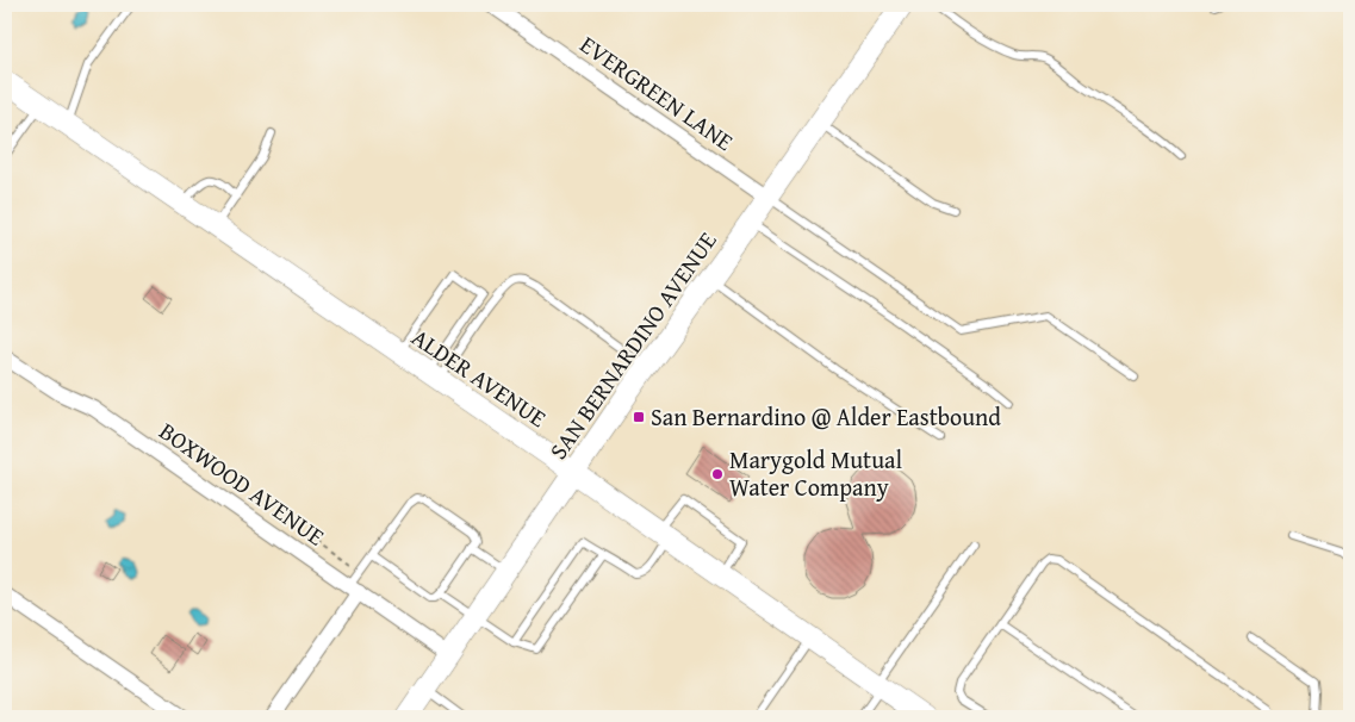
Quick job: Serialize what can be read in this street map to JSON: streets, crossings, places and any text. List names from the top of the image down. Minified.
{"streets":{"main road":["SAN BERNARDINO AVENUE","ALDER AVENUE"],"street":["EVERGREEN LANE","BOXWOOD AVENUE"]},"crossings":[["EVERGREEN LANE","SAN BERNARDINO AVENUE"],["SAN BERNARDINO AVENUE","ALDER AVENUE"],["SAN BERNARDINO AVENUE","BOXWOOD AVENUE"]],"places":{"transit":["San Bernardino @ Alder Eastbound"],"other":["Marygold Mutual Water Company"]}}
